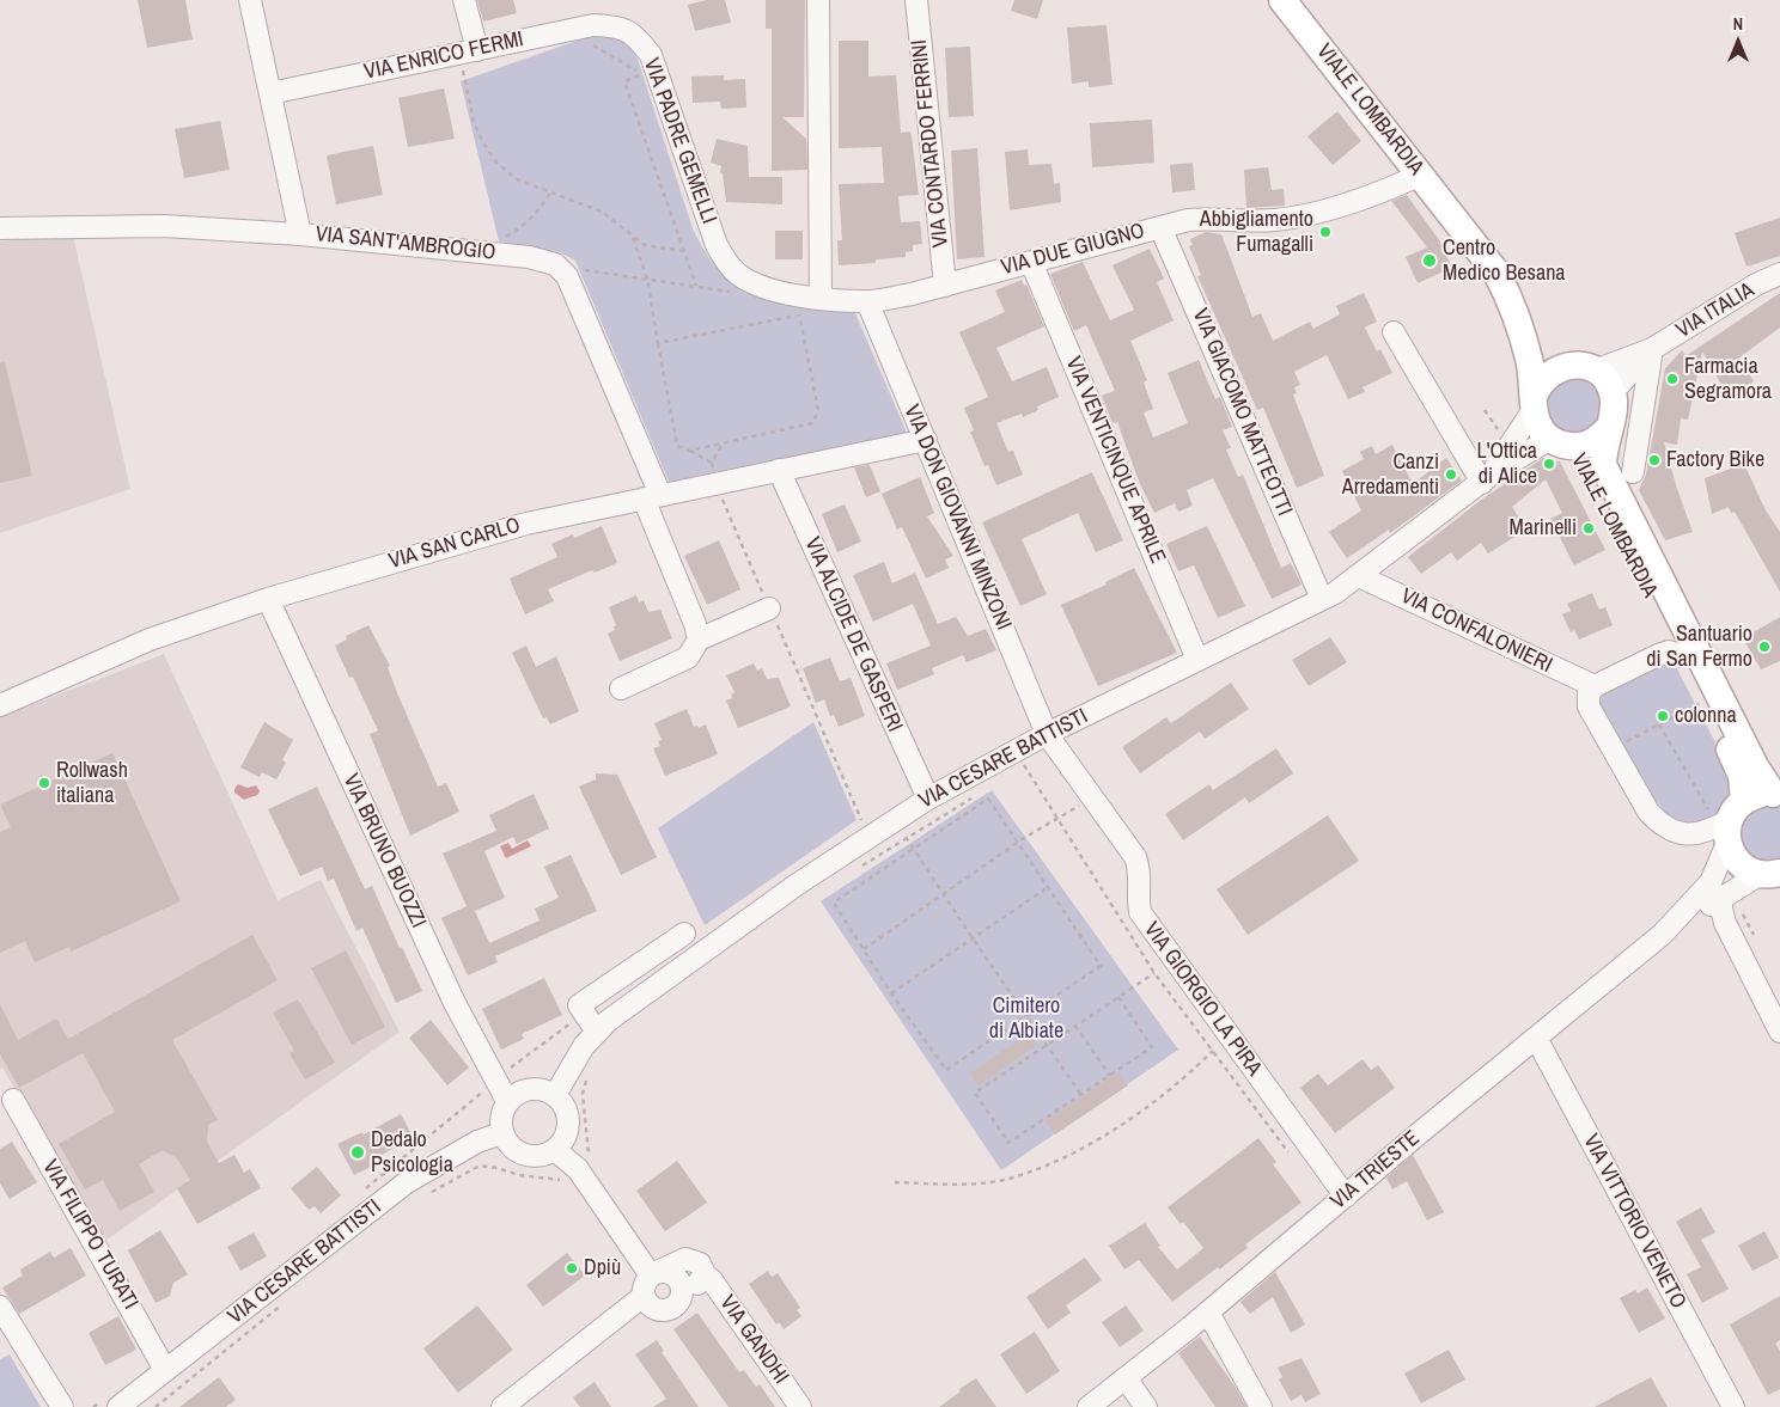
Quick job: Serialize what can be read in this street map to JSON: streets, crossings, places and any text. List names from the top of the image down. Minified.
{"streets":{"main road":["VIALE LOMBARDIA"],"street":["VIA ENRICO FERMI","VIA PADRE GEMELLI","VIA CONTARDO FERRINI","VIA SANT'AMBROGIO","VIA DUE GIUGNO","VIA ITALIA","VIA GIACOMO MATTEOTTI","VIA VENTICINQUE APRILE","VIA DON GIOVANNI MINZONI","VIA SAN CARLO","VIA CONFALONIERI","VIA ALCIDE DE GASPERI","VIA CESARE BATTISTI","VIA BRUNO BUOZZI","VIA GIORGIO LA PIRA","VIA TRIESTE","VIA VITTORIO VENETO","VIA FILIPPO TURATI","VIA GANDHI"]},"crossings":[["VIA ENRICO FERMI","VIA PADRE GEMELLI"],["VIALE LOMBARDIA","VIA DUE GIUGNO"],["VIALE LOMBARDIA","VIA ITALIA"],["VIALE LOMBARDIA","VIA CESARE BATTISTI"],["VIALE LOMBARDIA","VIA TRIESTE"],["VIA PADRE GEMELLI","VIA DUE GIUGNO"],["VIA CONTARDO FERRINI","VIA DUE GIUGNO"],["VIA DUE GIUGNO","VIA GIACOMO MATTEOTTI"],["VIA DUE GIUGNO","VIA VENTICINQUE APRILE"],["VIA DUE GIUGNO","VIA DON GIOVANNI MINZONI"],["VIA ITALIA","VIA CESARE BATTISTI"],["VIA GIACOMO MATTEOTTI","VIA CESARE BATTISTI"],["VIA VENTICINQUE APRILE","VIA CESARE BATTISTI"],["VIA DON GIOVANNI MINZONI","VIA SAN CARLO"],["VIA DON GIOVANNI MINZONI","VIA CESARE BATTISTI"],["VIA DON GIOVANNI MINZONI","VIA GIORGIO LA PIRA"],["VIA SAN CARLO","VIA ALCIDE DE GASPERI"],["VIA SAN CARLO","VIA BRUNO BUOZZI"],["VIA CONFALONIERI","VIA CESARE BATTISTI"],["VIA ALCIDE DE GASPERI","VIA CESARE BATTISTI"],["VIA CESARE BATTISTI","VIA BRUNO BUOZZI"],["VIA CESARE BATTISTI","VIA GIORGIO LA PIRA"],["VIA CESARE BATTISTI","VIA FILIPPO TURATI"],["VIA GIORGIO LA PIRA","VIA TRIESTE"],["VIA TRIESTE","VIA VITTORIO VENETO"]],"parks":["Cimitero di Albiate"],"places":["Abbigliamento Fumagalli","Centro Medico Besana","Farmacia Segramora","Factory Bike","L'Ottica di Alice","Canzi Arredamenti","Marinelli","Santuario di San Fermo","colonna","Rollwash italiana","Dedalo Psicologia","Dpiù"],"north":"top"}
